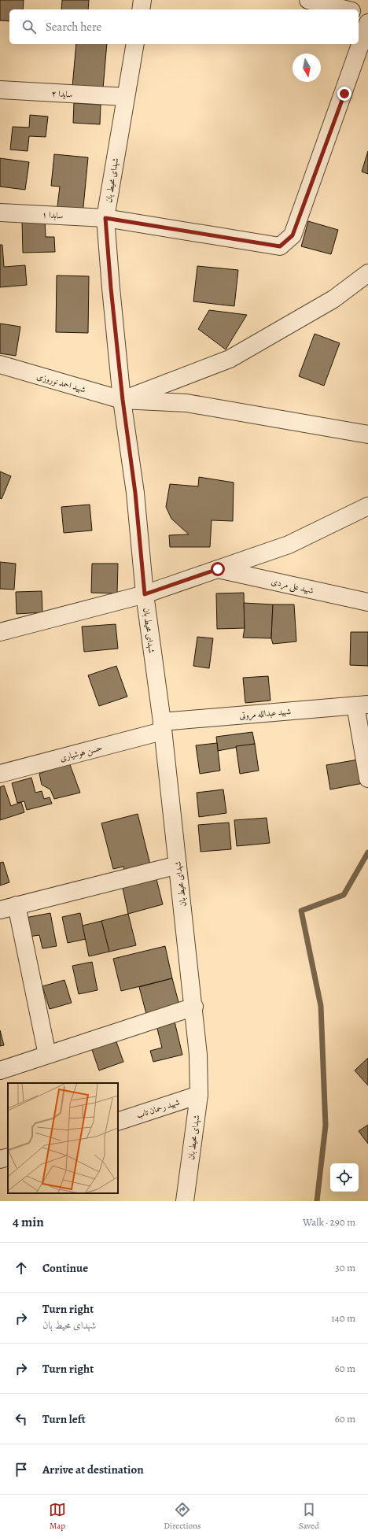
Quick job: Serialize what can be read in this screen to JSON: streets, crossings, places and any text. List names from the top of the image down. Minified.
{"streets":{"street":["سایدا ۲","شهدای محیط بان","سابدا ۱","شهید احمد نوروزی","شهید علی مردی","شهید عبدالله مروتی","حسن هوشیاری","شهید رحمان تاب"]},"crossings":[["سایدا ۲","شهدای محیط بان"],["شهدای محیط بان","سابدا ۱"],["شهدای محیط بان","شهید احمد نوروزی"],["شهدای محیط بان","شهید عبدالله مروتی"],["شهدای محیط بان","حسن هوشیاری"],["شهدای محیط بان","شهید رحمان تاب"],["شهید عبدالله مروتی","حسن هوشیاری"]],"north":"bottom","page":{"search":"Search here","heading":["4 min","Walk · 290 m"],"list":[["Continue","30 m"],["Turn right","شهدای محیط بان","140 m"],["Turn right","60 m"],["Turn left","60 m"],"Arrive at destination"],"nav":["Map","Directions","Saved"]}}
